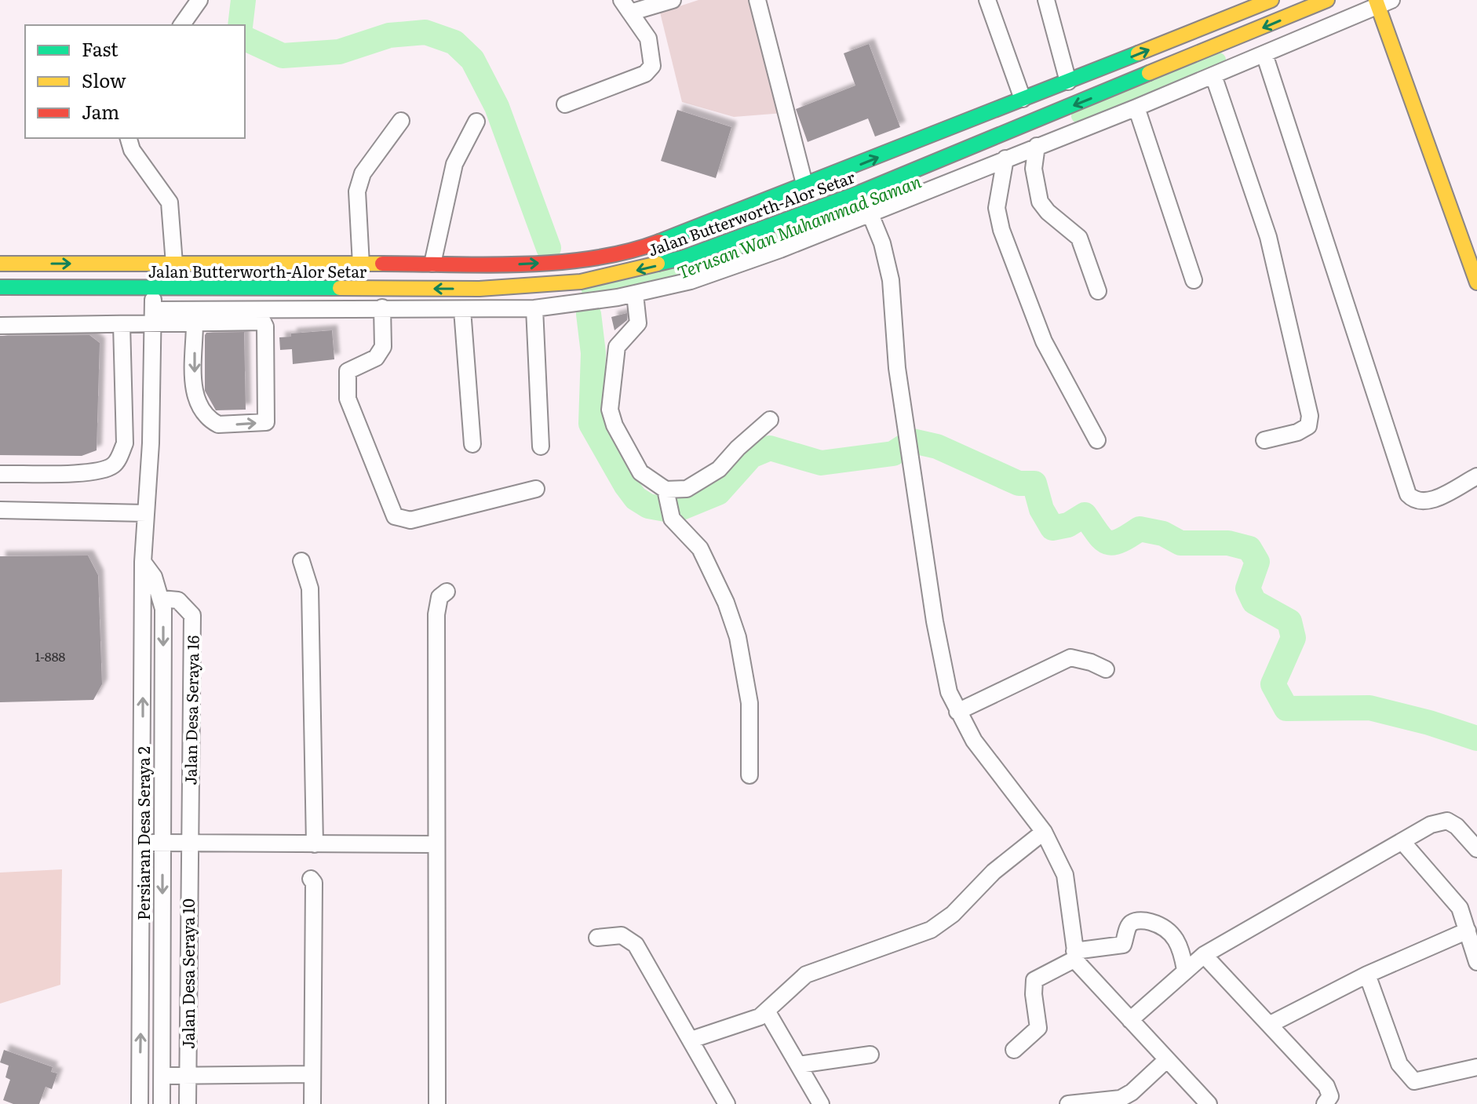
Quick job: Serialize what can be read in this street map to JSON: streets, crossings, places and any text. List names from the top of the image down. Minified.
{"streets":{"main road":["Jalan Butterworth-Alor Setar"],"street":["Jalan Desa Seraya 16","Persiaran Desa Seraya 2","Jalan Desa Seraya 10"]},"crossings":[["Jalan Butterworth-Alor Setar","Persiaran Desa Seraya 2"],["Jalan Desa Seraya 16","Persiaran Desa Seraya 2"],["Jalan Desa Seraya 16","Jalan Desa Seraya 10"]],"water":["Terusan Wan Muhammad Saman"],"house_numbers":["1-888"],"legend":["Fast","Slow","Jam"]}
